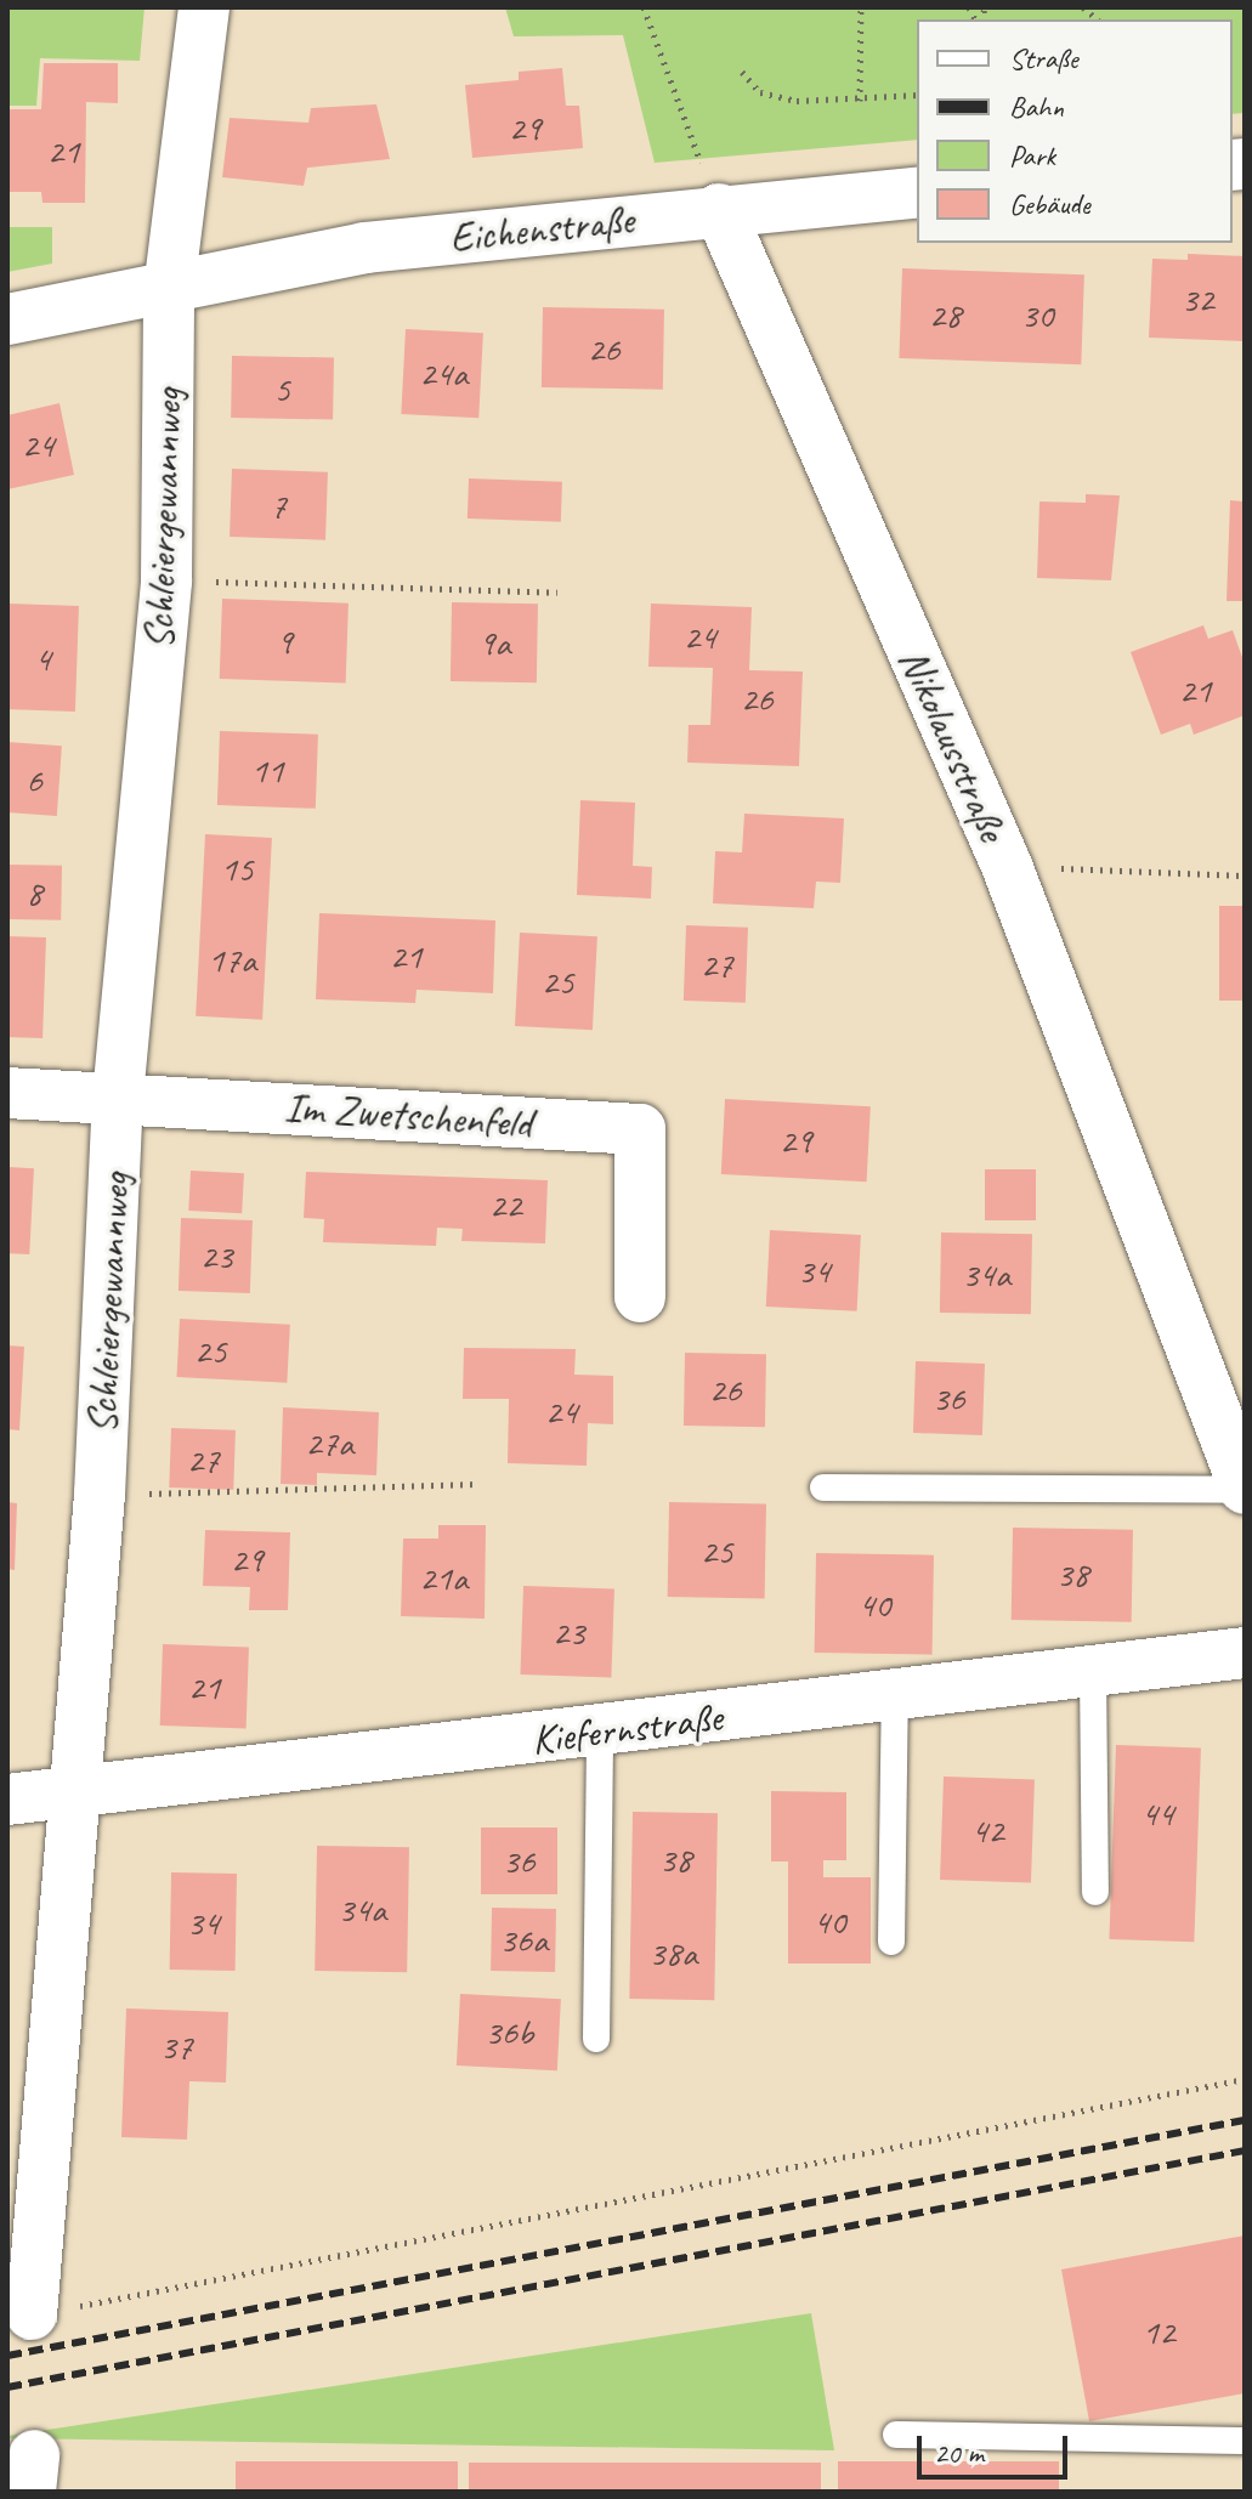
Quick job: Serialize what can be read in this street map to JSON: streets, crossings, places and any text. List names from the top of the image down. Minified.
{"streets":{"street":["Eichenstraße","Schleiergewannweg","Nikolausstraße","Im Zwetschenfeld","Kiefernstraße"]},"crossings":[["Eichenstraße","Schleiergewannweg"],["Eichenstraße","Nikolausstraße"],["Schleiergewannweg","Im Zwetschenfeld"],["Schleiergewannweg","Kiefernstraße"]],"house_numbers":["29","21","32","28","30","26","24a","5","24","7","24","9","9a","4","21","26","11","6","15","8","21","17a","27","25","29","22","23","34","34a","25","26","36","24","27a","27","25","29","38","21a","40","23","21","44","42","38","36","34a","40","34","36a","38a","36b","37","12"],"legend":["Straße","Bahn","Park","Gebäude"],"scale_bar":"20 m"}
